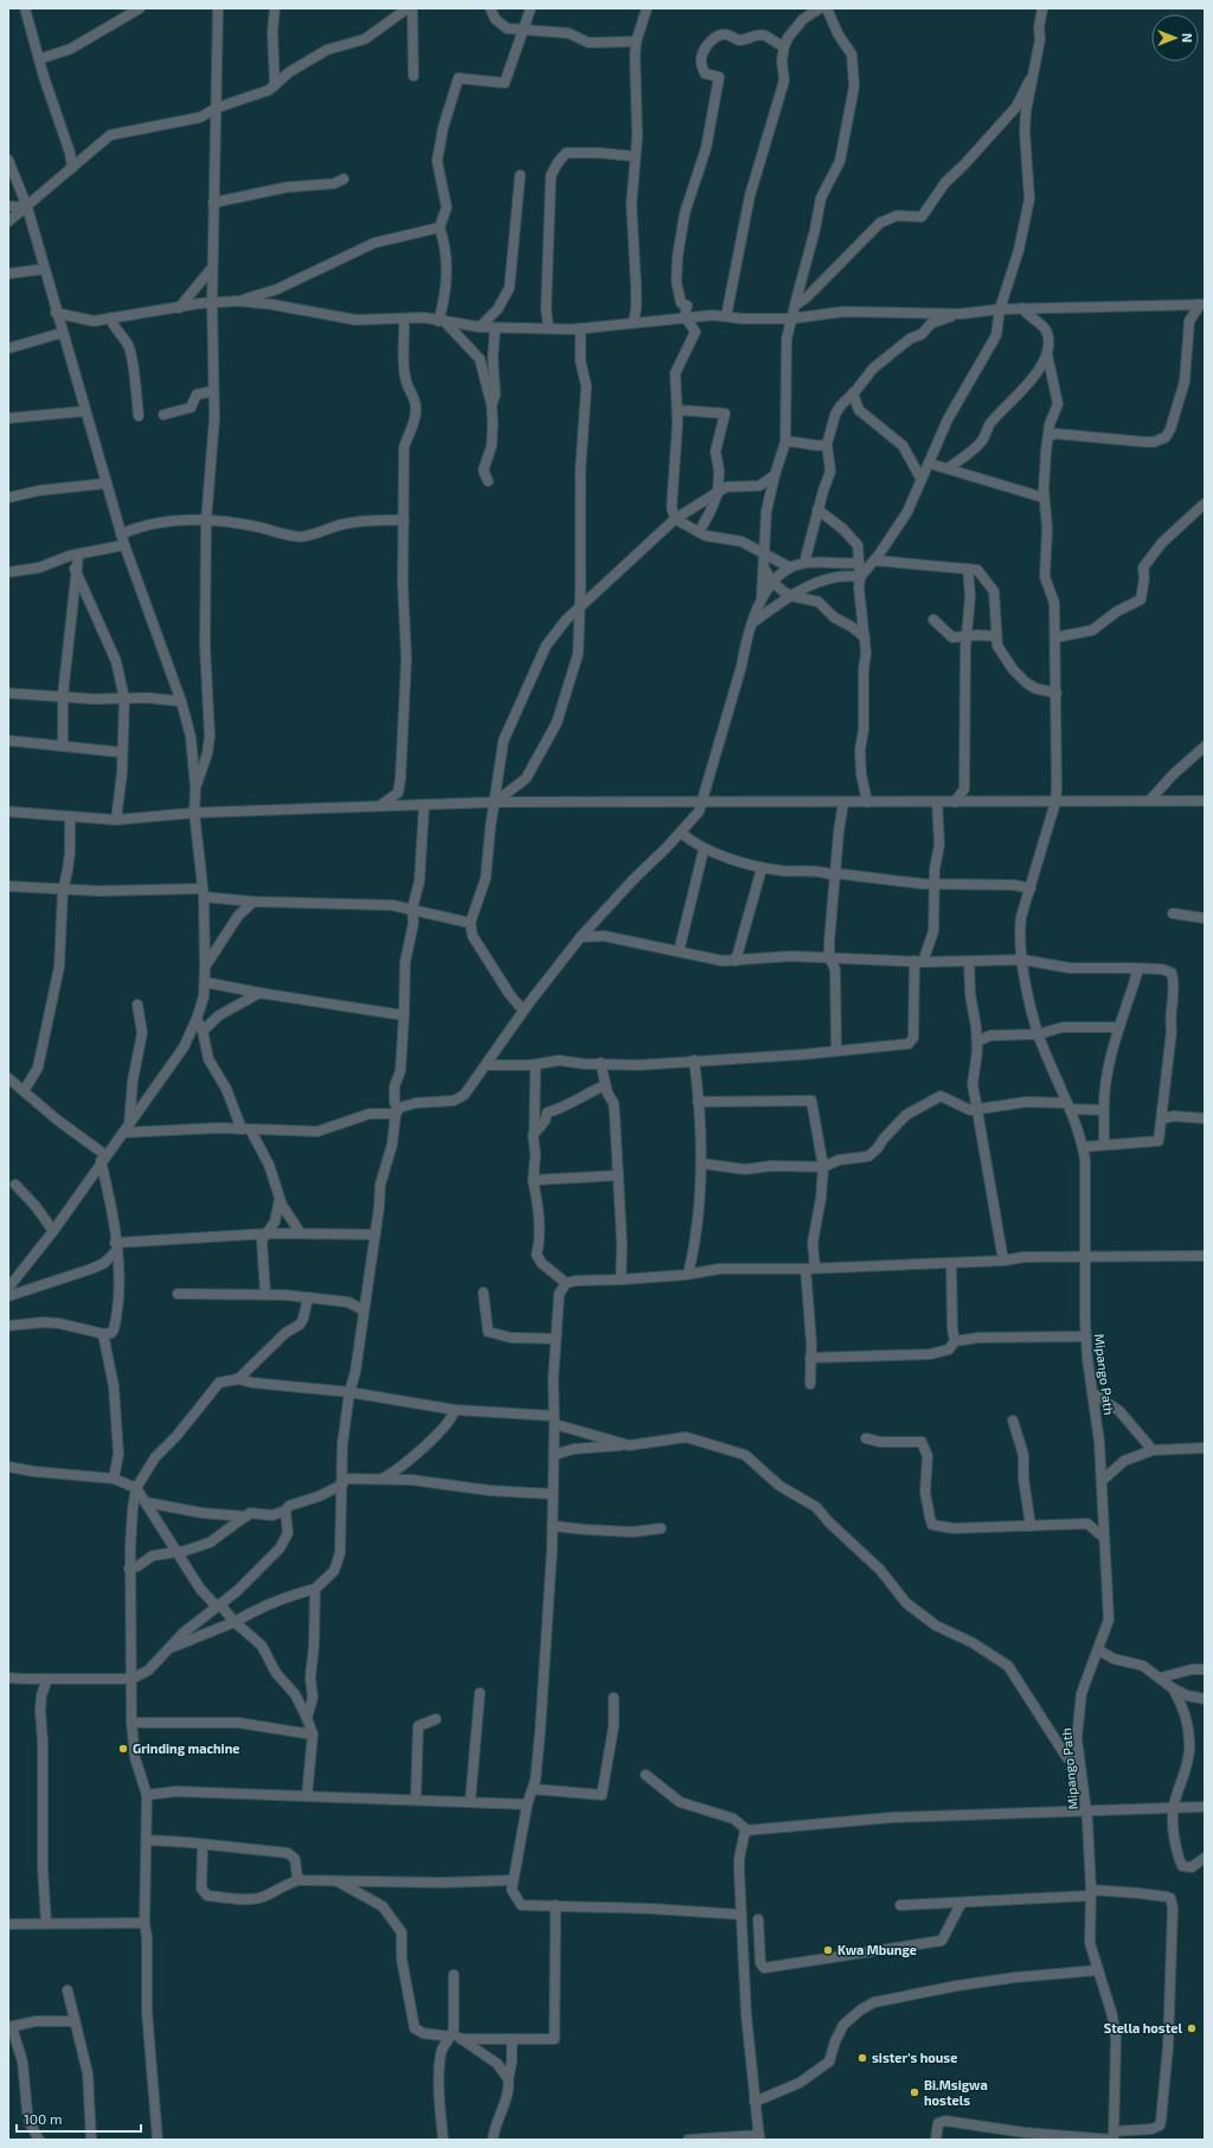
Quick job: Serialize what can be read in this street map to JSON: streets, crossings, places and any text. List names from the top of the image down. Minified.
{"streets":{"street":["Mipango Path"]},"places":["Grinding machine","Kwa Mbunge","Stella hostel","sister's house","Bi.Msigwa hostels"],"scale_bar":"100 m","north":"right"}
